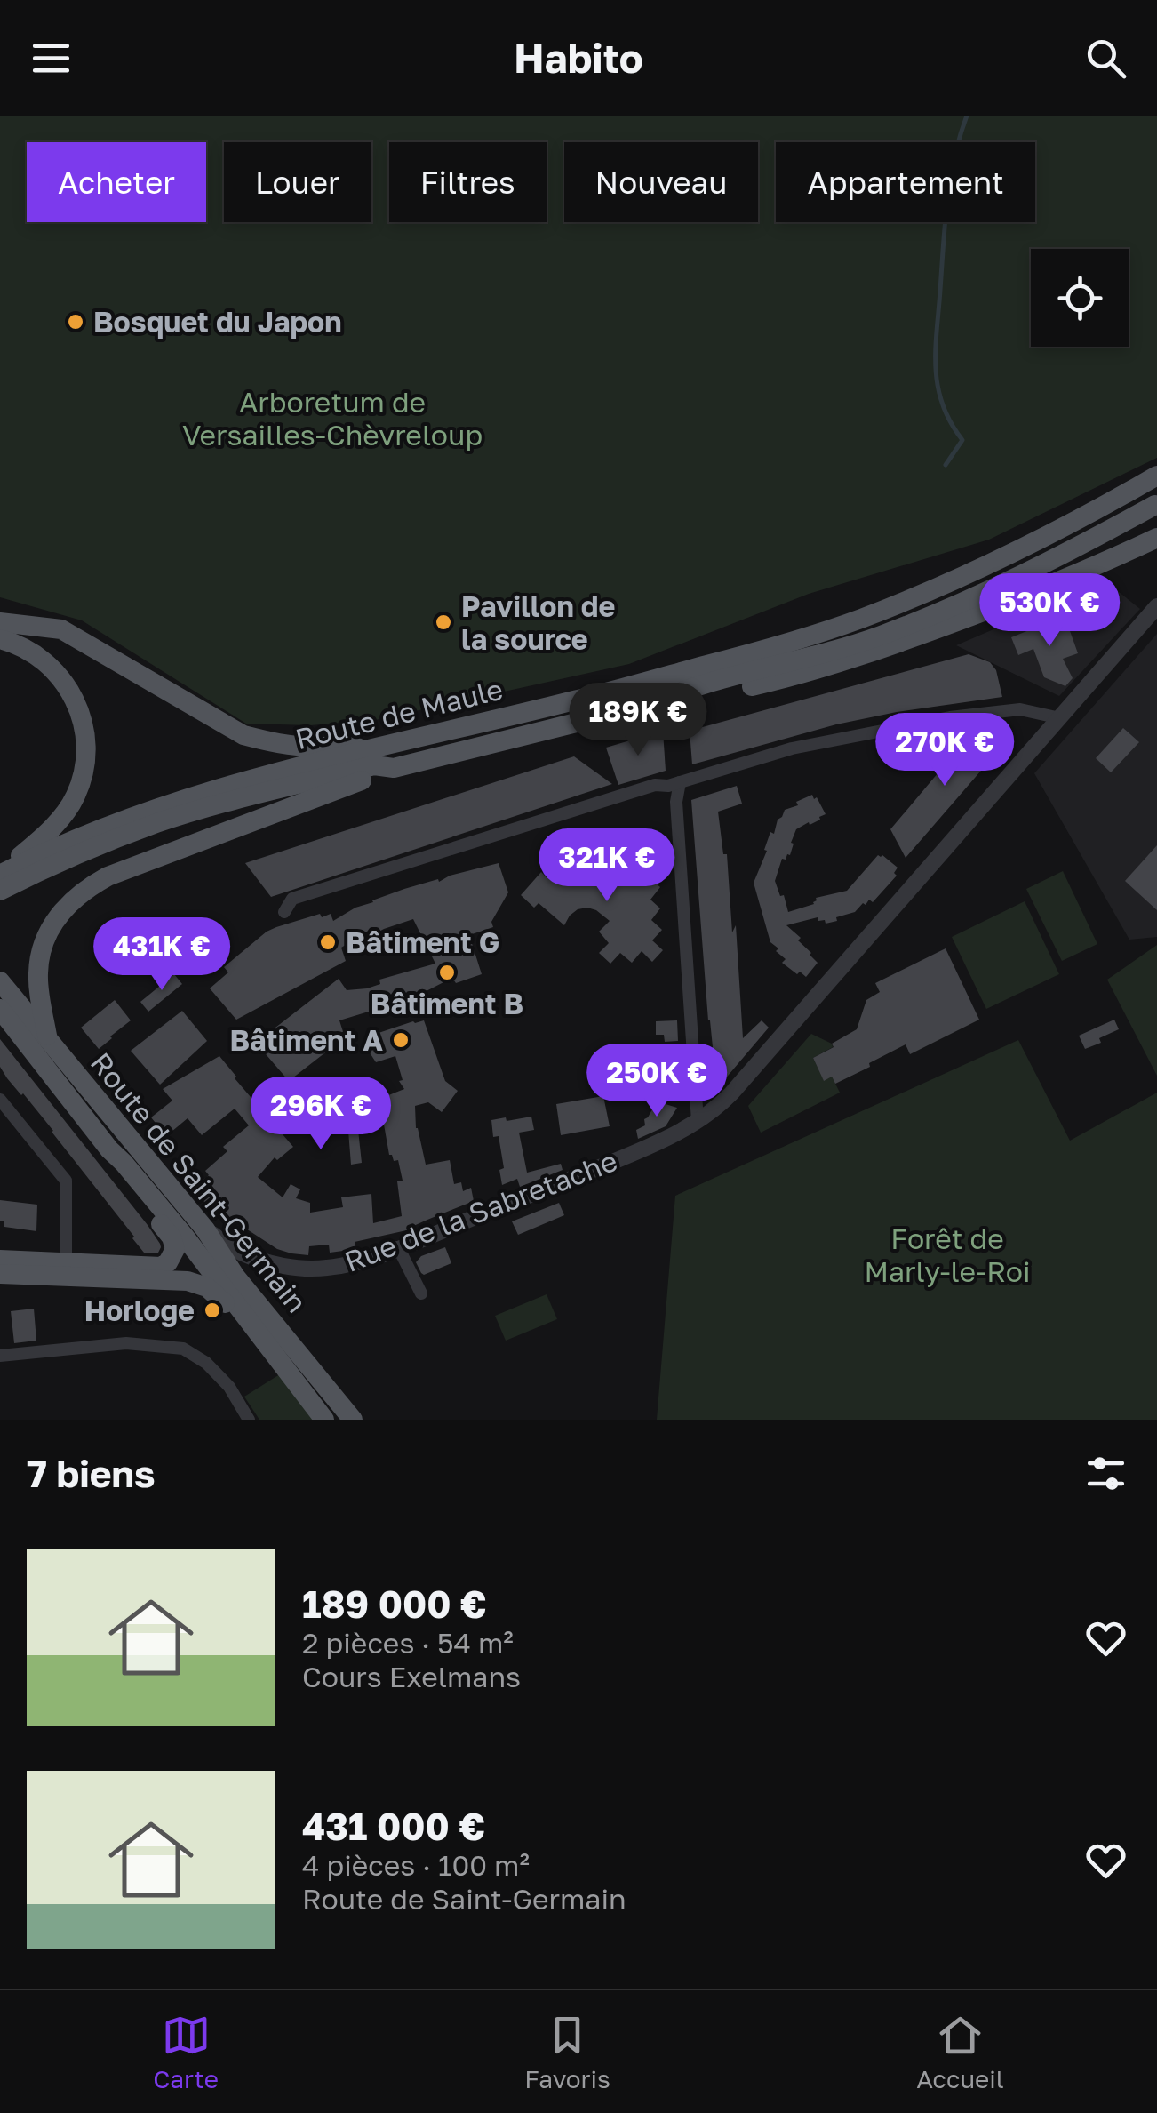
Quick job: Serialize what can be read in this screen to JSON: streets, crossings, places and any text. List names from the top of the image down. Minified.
{"streets":{"main road":["Route de Maule","Route de Saint-Germain"],"street":["Rue de la Sabretache"]},"crossings":[["Route de Saint-Germain","Rue de la Sabretache"]],"parks":["Arboretum de Versailles-Chèvreloup","Forêt de Marly-le-Roi"],"places":["Bosquet du Japon","Pavillon de la source","Bâtiment G","Bâtiment B","Bâtiment A","Horloge"],"page":{"header":"Habito","chip":["Acheter","Louer","Filtres","Nouveau","Appartement"],"price":["530K €","189K €","270K €","321K €","431K €","250K €","296K €"],"heading":"7 biens","list":[{"name":"189 000 €","note":"2 pièces · 54 m² · Cours Exelmans"},{"name":"431 000 €","note":"4 pièces · 100 m² · Route de Saint-Germain"}],"tabs":["Carte","Favoris","Accueil"]}}
